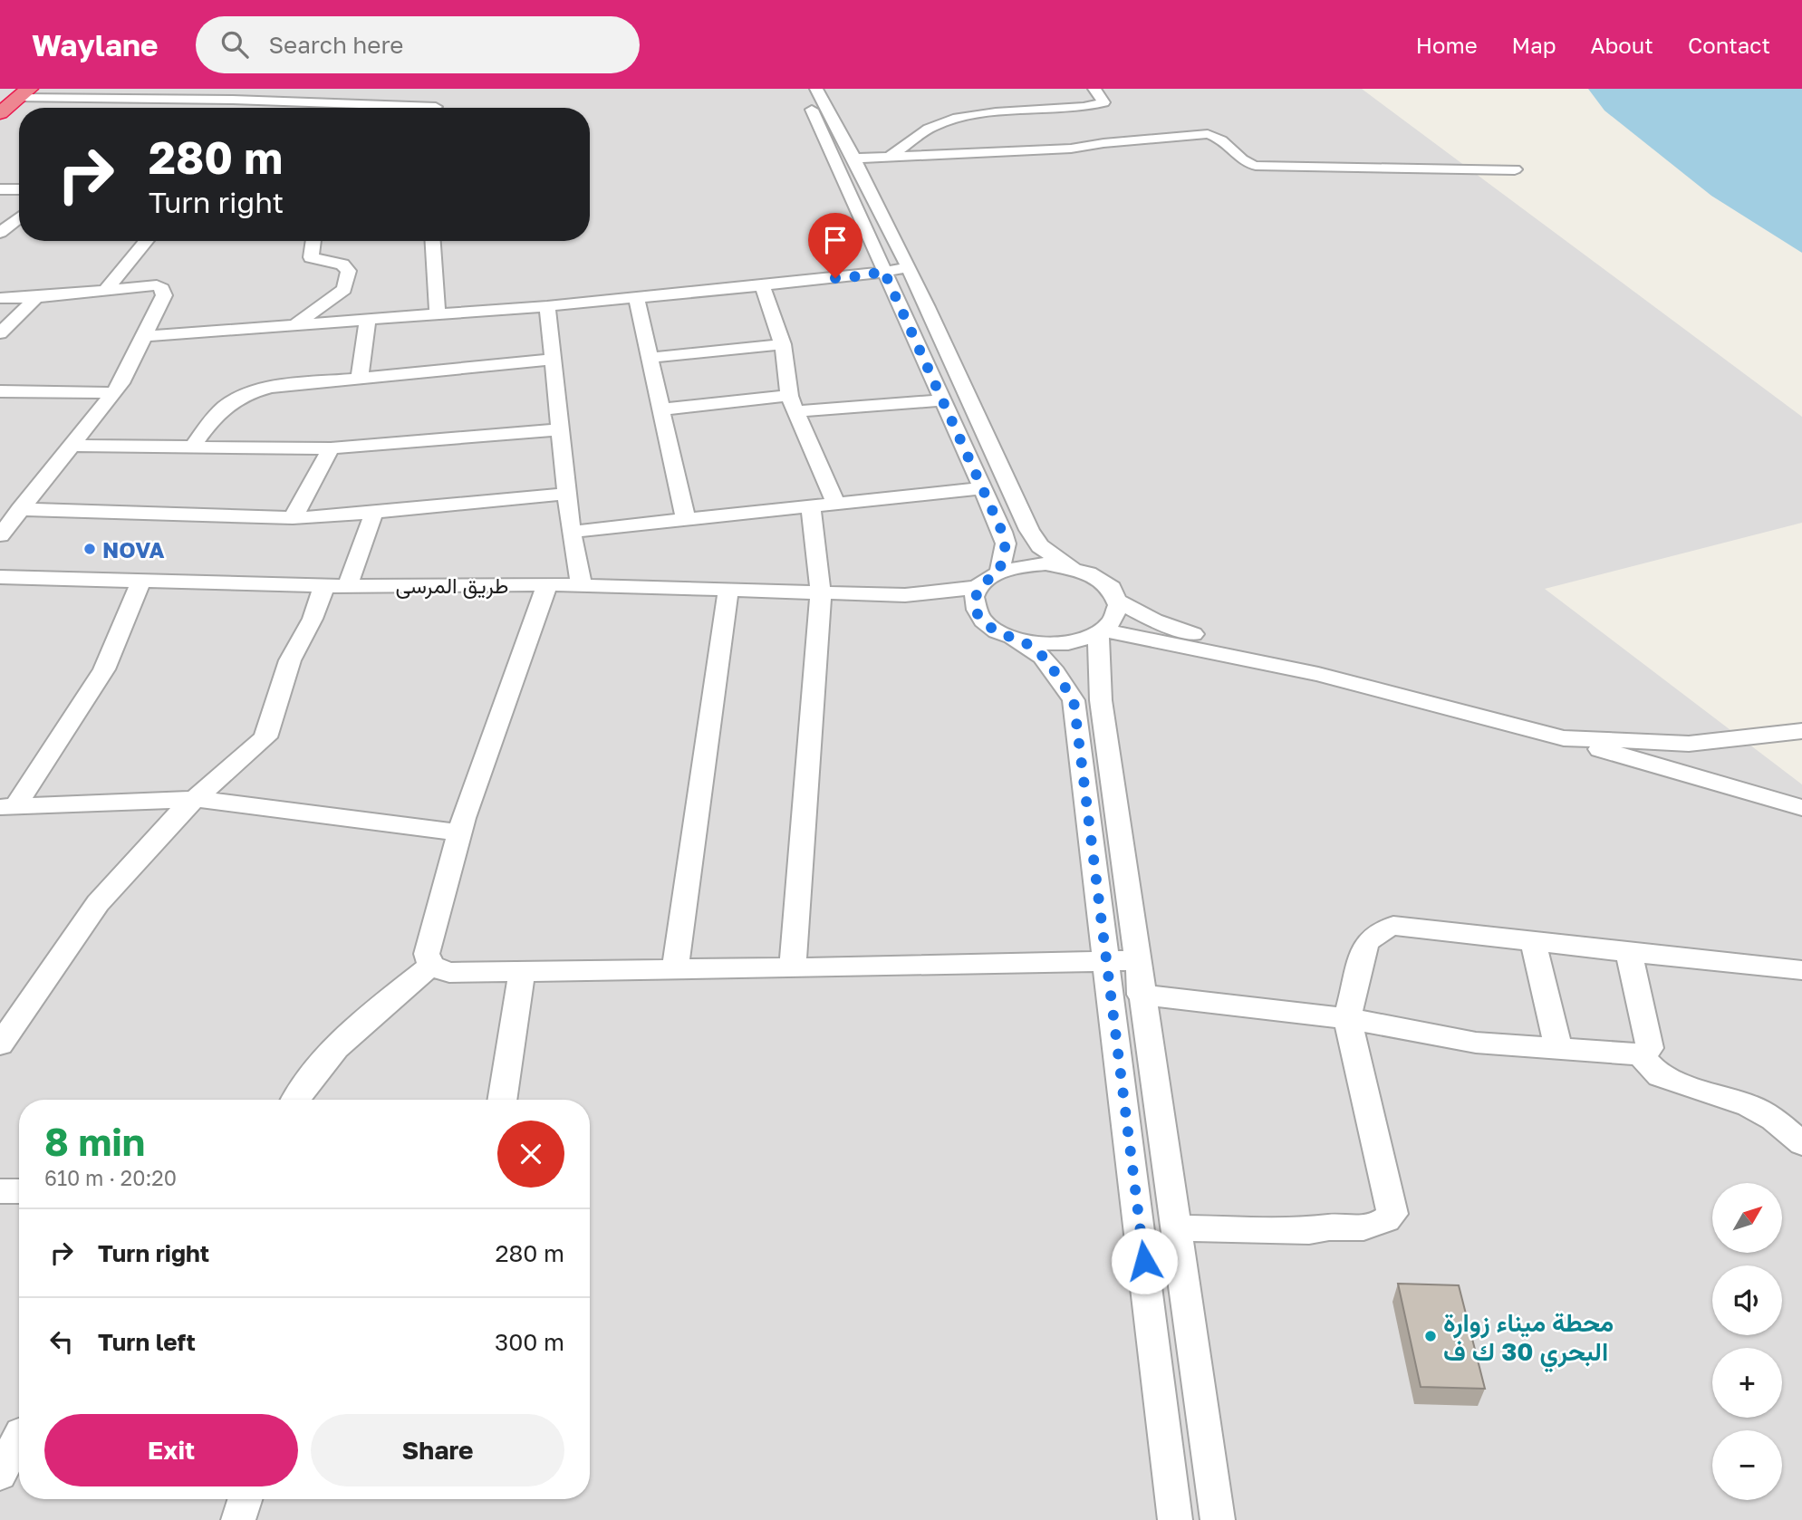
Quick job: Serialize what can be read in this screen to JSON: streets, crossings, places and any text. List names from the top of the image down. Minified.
{"streets":{"street":["طريق المرسى"]},"places":["NOVA","محطة ميناء زوارة البحري 30 ك ف"],"north":"top right","page":{"header":"Waylane","search":"Search here","nav":["Home","Map","About","Contact"],"turn":["280 m","Turn right"],"heading":["8 min","610 m · 20:20"],"map_buttons":["+","−"],"list":[{"name":"Turn right","value":"280 m"},{"name":"Turn left","value":"300 m"}],"buttons":["Exit","Share"]}}
